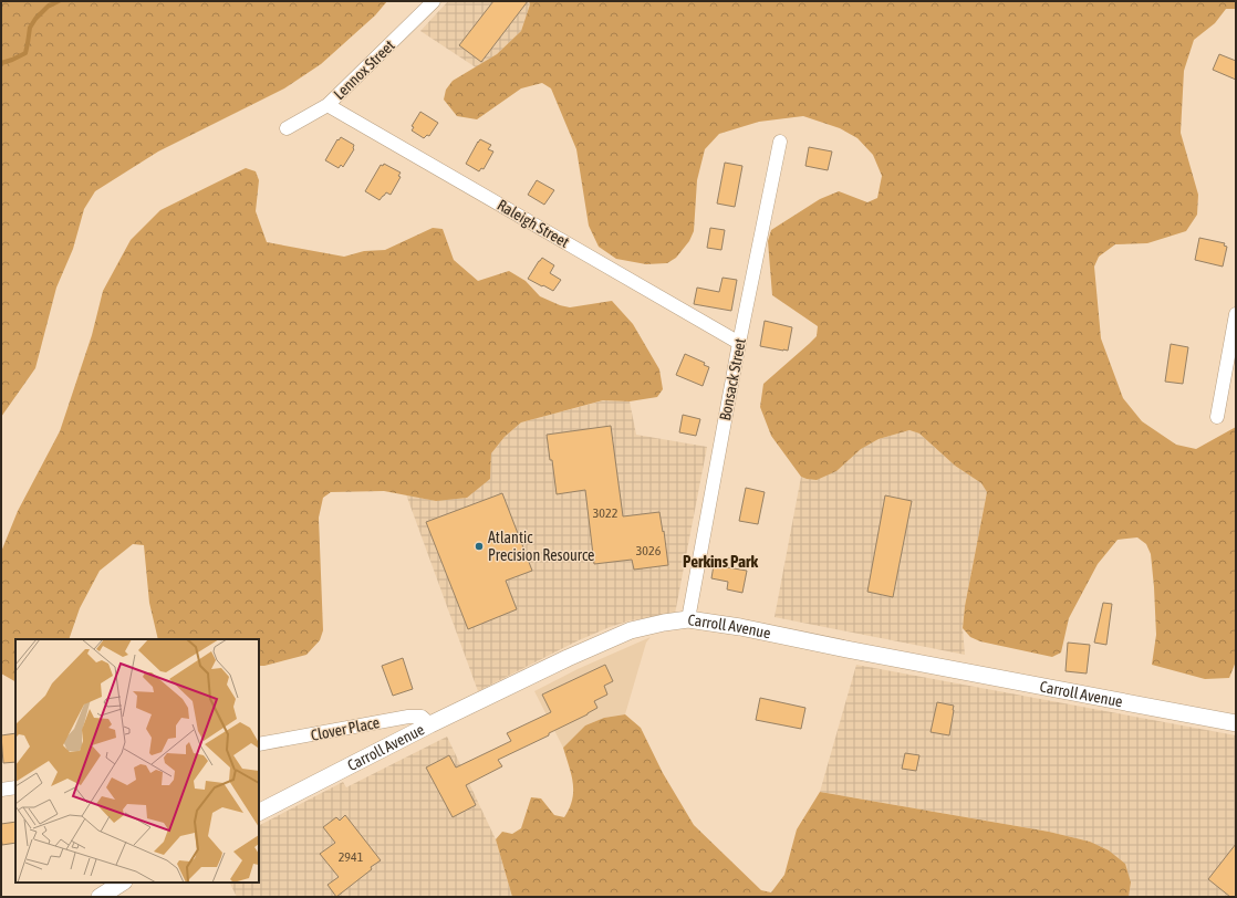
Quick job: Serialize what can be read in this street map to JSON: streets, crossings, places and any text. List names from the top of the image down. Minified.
{"streets":{"street":["Lennox Street","Raleigh Street","Bonsack Street","Carroll Avenue","Clover Place"]},"crossings":[["Lennox Street","Raleigh Street"],["Raleigh Street","Bonsack Street"],["Bonsack Street","Carroll Avenue"],["Carroll Avenue","Clover Place"]],"districts":["Perkins Park"],"places":["Atlantic Precision Resource"],"house_numbers":["3022","3026","2941"]}
